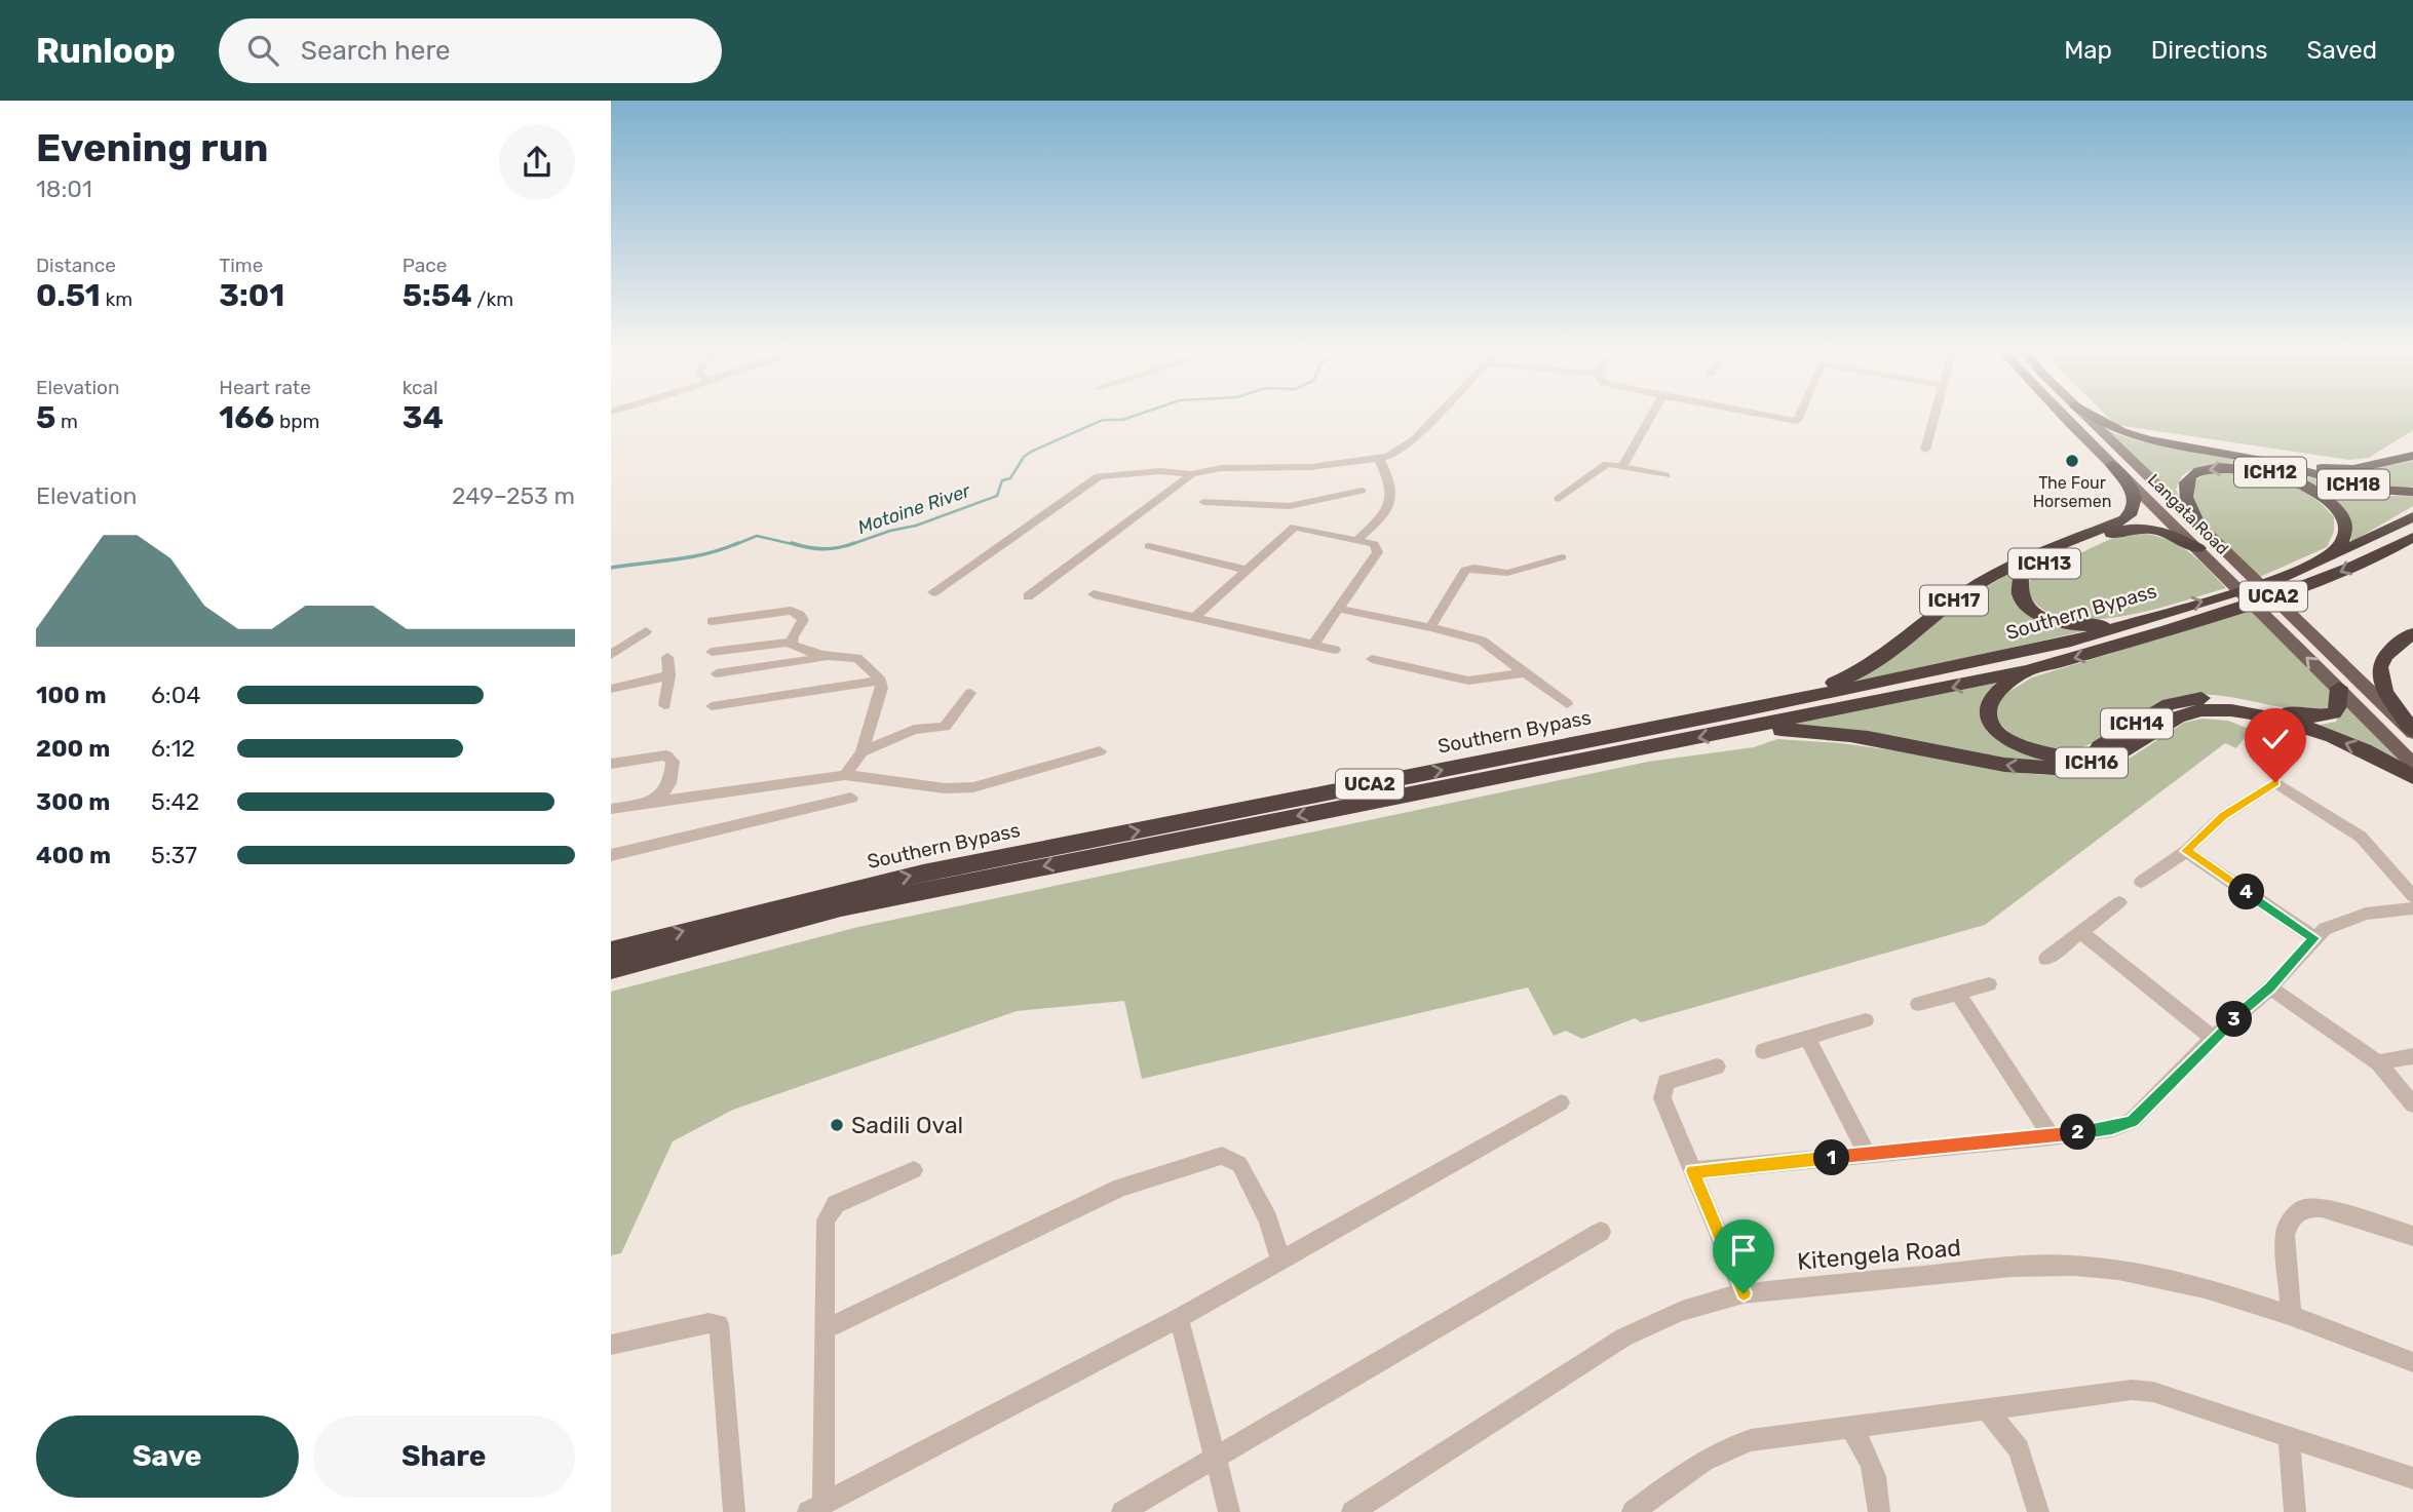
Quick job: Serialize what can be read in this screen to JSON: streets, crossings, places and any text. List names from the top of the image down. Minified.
{"streets":{"highway":["ICH12","ICH18","ICH13","UCA2","ICH17","Southern Bypass","ICH14","ICH16"],"main road":["Langata Road"],"street":["Kitengela Road"]},"crossings":[["ICH12","Langata Road"],["ICH12","Southern Bypass"],["Langata Road","ICH13"],["Langata Road","ICH17"],["Langata Road","ICH14"],["ICH13","Southern Bypass"],["ICH17","Southern Bypass"],["Southern Bypass","ICH14"],["Southern Bypass","ICH16"]],"water":["Motoine River"],"places":["The Four Horsemen","Sadili Oval"],"page":{"header":"Runloop","search":"Search here","nav":["Map","Directions","Saved"],"heading":["Evening run","18:01"],"stats":[["Distance","0.51 km"],["Time","3:01"],["Pace","5:54 /km"],["Elevation","5 m"],["Heart rate","166 bpm"],["kcal","34"]],"chart":["Elevation","249–253 m"],"list":[{"name":"100 m","note":"6:04"},{"name":"200 m","note":"6:12"},{"name":"300 m","note":"5:42"},{"name":"400 m","note":"5:37"}],"pins":["4","3","2","1"],"buttons":["Save","Share"]}}
